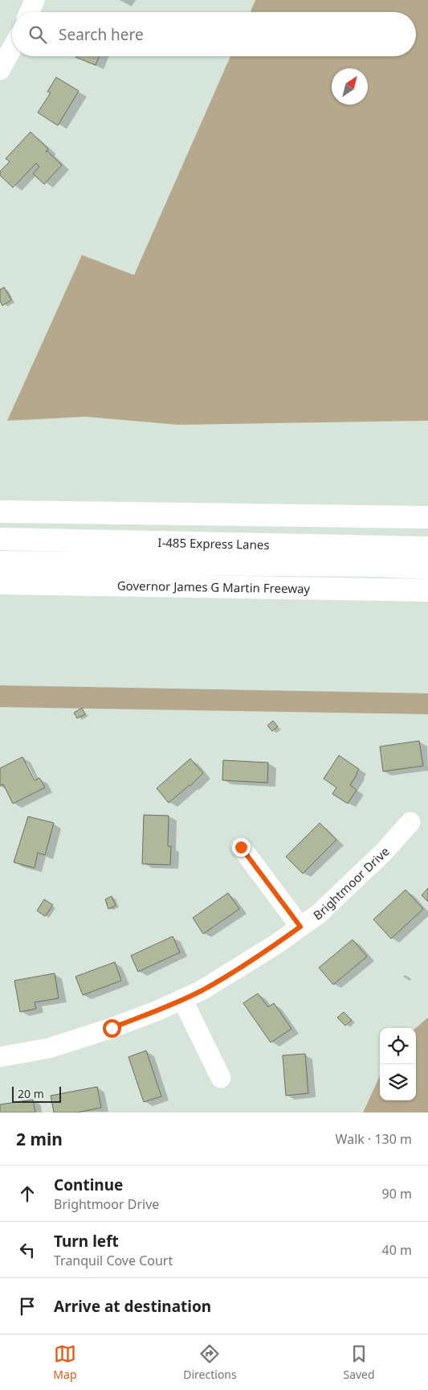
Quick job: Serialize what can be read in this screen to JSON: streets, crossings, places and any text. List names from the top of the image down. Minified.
{"streets":{"highway":["I-485 Express Lanes","Governor James G Martin Freeway"],"street":["Brightmoor Drive"]},"scale_bar":"20 m","north":"top right","page":{"search":"Search here","scale":"20 m","heading":["2 min","Walk · 130 m"],"list":[["Continue","Brightmoor Drive","90 m"],["Turn left","Tranquil Cove Court","40 m"],"Arrive at destination"],"nav":["Map","Directions","Saved"]}}
